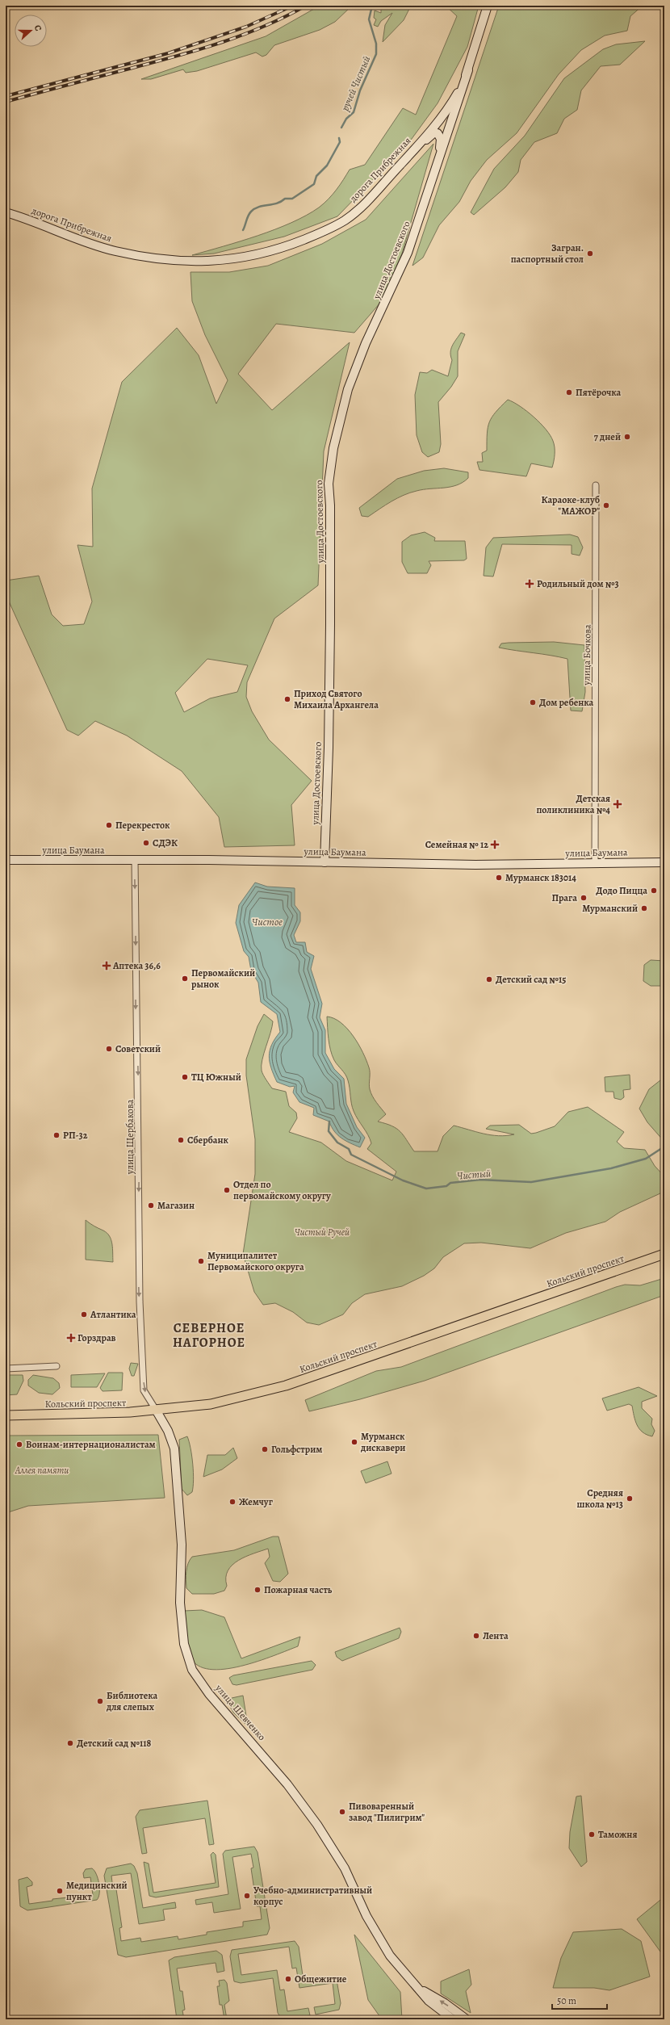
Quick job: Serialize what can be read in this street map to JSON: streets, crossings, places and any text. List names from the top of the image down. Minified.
{"streets":{"main road":["Кольский проспект"],"street":["дорога Прибрежная","улица Достоевского","улица Бочкова","улица Баумана","улица Щербакова","улица Шевченко"]},"crossings":[["дорога Прибрежная","улица Достоевского"],["улица Достоевского","улица Баумана"],["улица Бочкова","улица Баумана"],["улица Баумана","улица Щербакова"],["улица Щербакова","Кольский проспект"],["улица Щербакова","улица Шевченко"],["Кольский проспект","улица Шевченко"]],"one_way":["улица Щербакова"],"districts":["СЕВЕРНОЕ НАГОРНОЕ"],"water":["ручей Чистый","Чистое","Чистый"],"parks":["Чистый Ручей","Аллея памяти"],"places":{"other":["Загран. паспортный стол","Пятёрочка","7 дней","Караоке-клуб \"МАЖОР\"","Приход Святого Михаила Архангела","Дом ребенка","Перекресток","СДЭК","Мурманск 183014","Додо Пицца","Прага","Мурманский","Первомайский рынок","Детский сад №15","Советский","ТЦ Южный","РП-32","Сбербанк","Отдел по первомайскому округу","Магазин","Муниципалитет Первомайского округа","Атлантика","Мурманск дискавери","Воинам-интернационалистам","Гольфстрим","Средняя школа №13","Жемчуг","Пожарная часть","Лента","Библиотека для слепых","Детский сад №118","Пивоваренный завод \"Пилигрим\"","Таможня","Медицинский пункт","Учебно-административный корпус","Общежитие"],"health":["Родильный дом №3","Детская поликлиника №4","Семейная № 12","Аптека 36,6","Горздрав"]},"scale_bar":"50 m","north":"right"}
